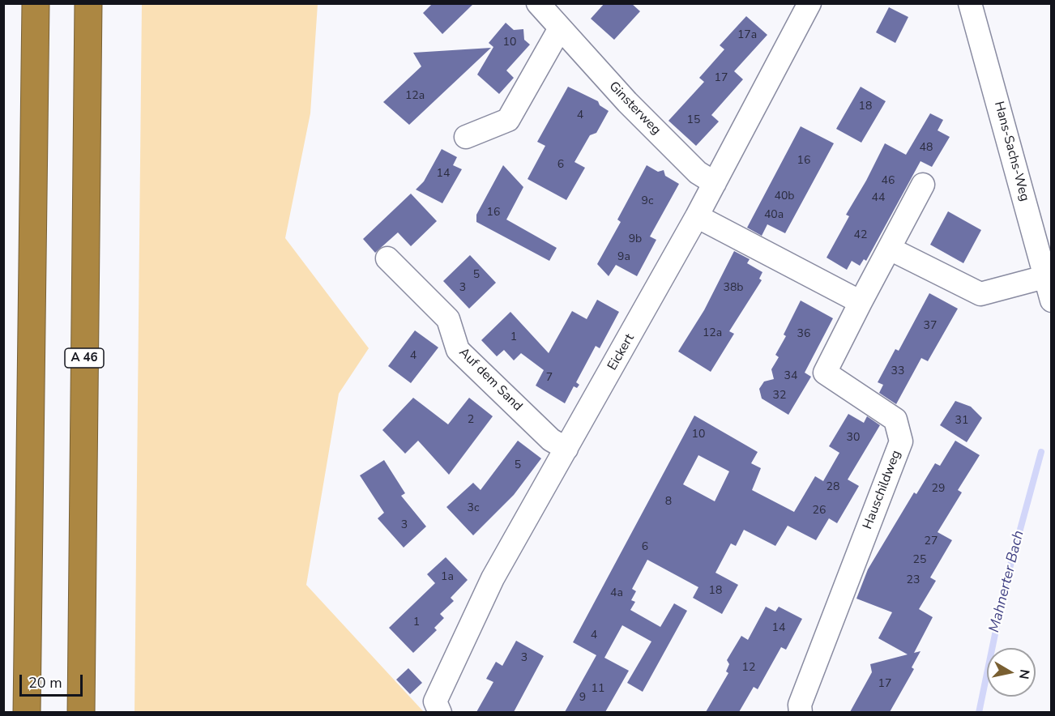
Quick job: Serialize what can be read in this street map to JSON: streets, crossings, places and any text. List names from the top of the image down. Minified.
{"streets":{"highway":["A 46"],"street":["Ginsterweg","Hans-Sachs-Weg","Eickert","Auf dem Sand","Hauschildweg"]},"crossings":[["Ginsterweg","Eickert"],["Eickert","Auf dem Sand"]],"water":["Mahnerter Bach"],"house_numbers":["17a","10","17","12a","18","4","15","48","16","6","14","46","40b","44","9c","16","40a","42","9b","9a","5","3","38b","37","12a","36","1","4","33","34","7","32","2","31","10","30","5","28","29","8","3c","26","3","27","6","25","1a","23","18","4a","1","14","4","3","12","17","11","9"],"scale_bar":"20 m","north":"right"}
